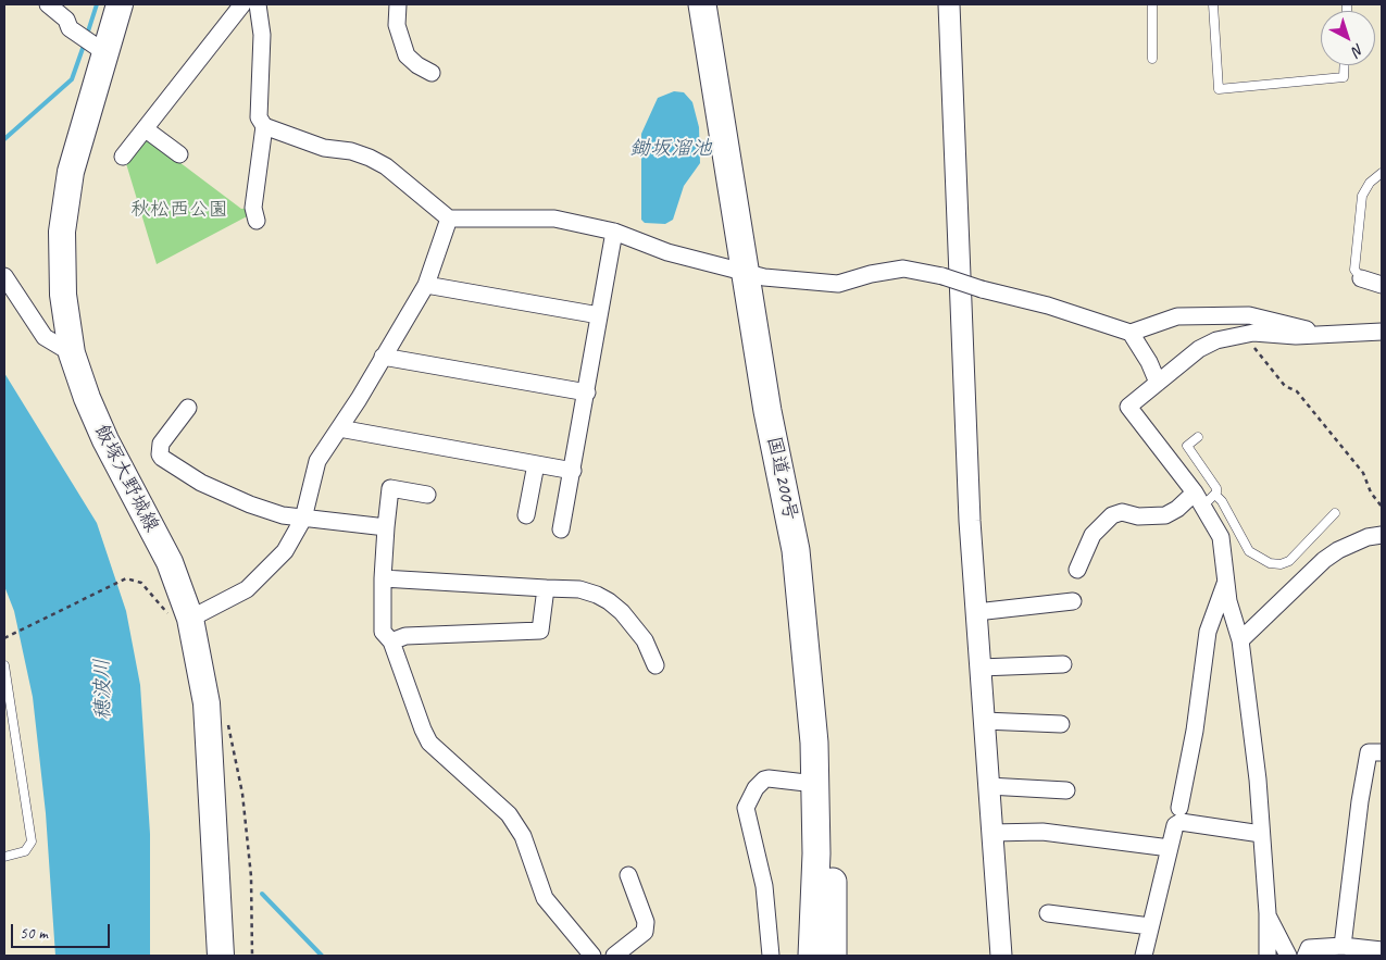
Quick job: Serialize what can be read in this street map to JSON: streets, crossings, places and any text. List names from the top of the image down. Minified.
{"streets":{"highway":["国道200号"],"main road":["飯塚大野城線"]},"water":["鋤坂溜池","穂波川"],"parks":["秋松西公園"],"scale_bar":"50 m","north":"bottom right"}
